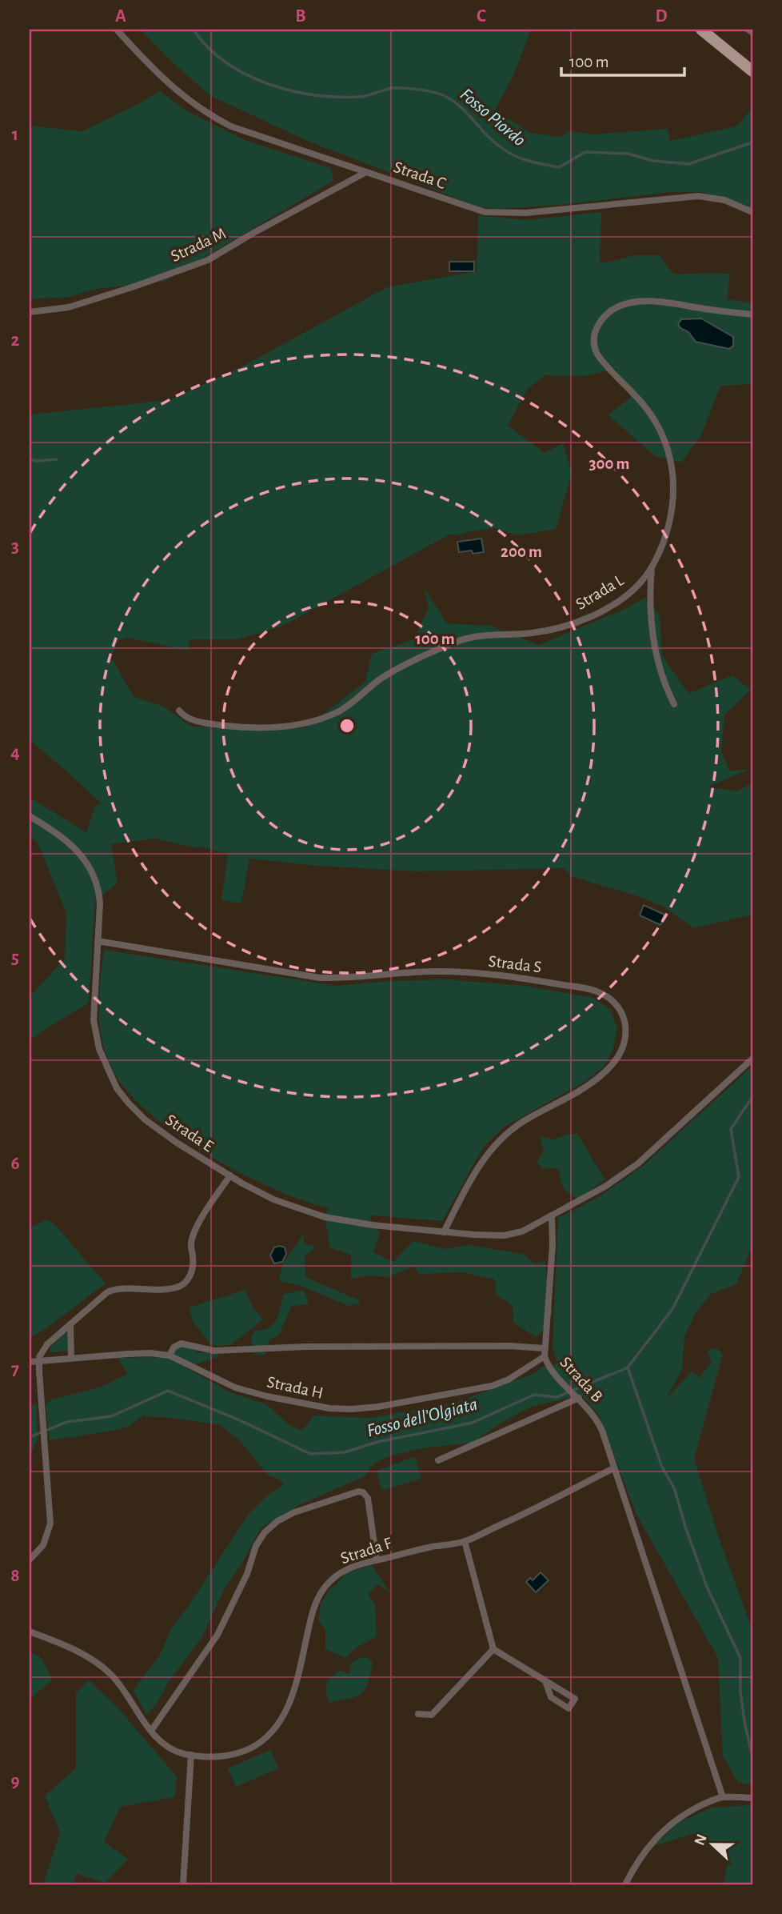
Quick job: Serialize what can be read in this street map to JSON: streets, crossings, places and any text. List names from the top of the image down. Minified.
{"streets":{"street":["Strada C","Strada M","Strada L","Strada S","Strada E","Strada B","Strada H","Strada F"]},"crossings":[["Strada C","Strada M"],["Strada S","Strada E"],["Strada E","Strada B"],["Strada B","Strada H"],["Strada B","Strada F"]],"water":["Fosso Piordo","Fosso dell’Olgiata"],"scale_bar":"100 m","north":"left","grid":{"columns":["A","B","C","D"],"rows":["1","2","3","4","5","6","7","8","9"]},"rings":["300 m","200 m","100 m"]}
